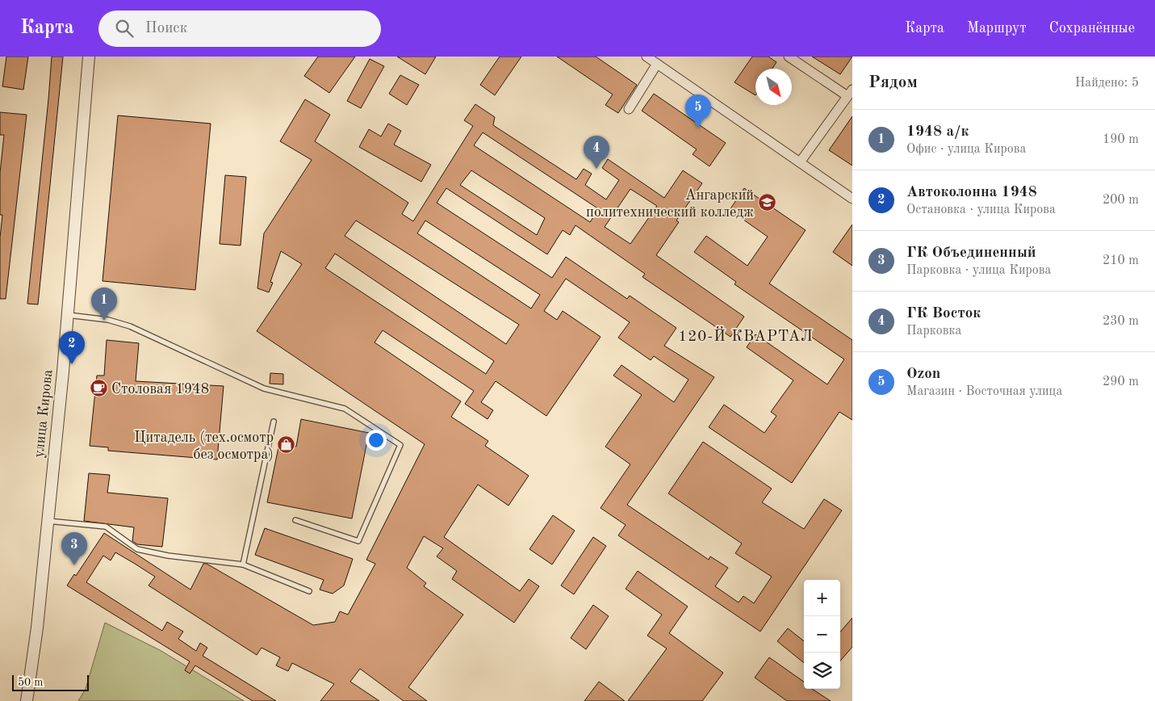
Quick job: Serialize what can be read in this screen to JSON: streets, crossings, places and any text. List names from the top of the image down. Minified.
{"streets":{"street":["улица Кирова"]},"districts":["120-Й КВАРТАЛ"],"places":{"school or university":["Ангарский политехнический колледж"],"cafe":["Столовая 1948"],"shop":["Цитадель (тех.осмотр без осмотра)"]},"scale_bar":"50 m","north":"bottom right","page":{"header":"Карта","search":"Поиск","nav":["Карта","Маршрут","Сохранённые"],"heading":["Рядом","Найдено: 5"],"pins":["5","4","1","2","3"],"list":[{"mark":"1","name":"1948 а/к","note":"Офис · улица Кирова","value":"190 m"},{"mark":"2","name":"Автоколонна 1948","note":"Остановка · улица Кирова","value":"200 m"},{"mark":"3","name":"ГК Объединенный","note":"Парковка · улица Кирова","value":"210 m"},{"mark":"4","name":"ГК Восток","note":"Парковка","value":"230 m"},{"mark":"5","name":"Ozon","note":"Магазин · Восточная улица","value":"290 m"}],"map_buttons":["+","−"],"scale":"50 m"}}
